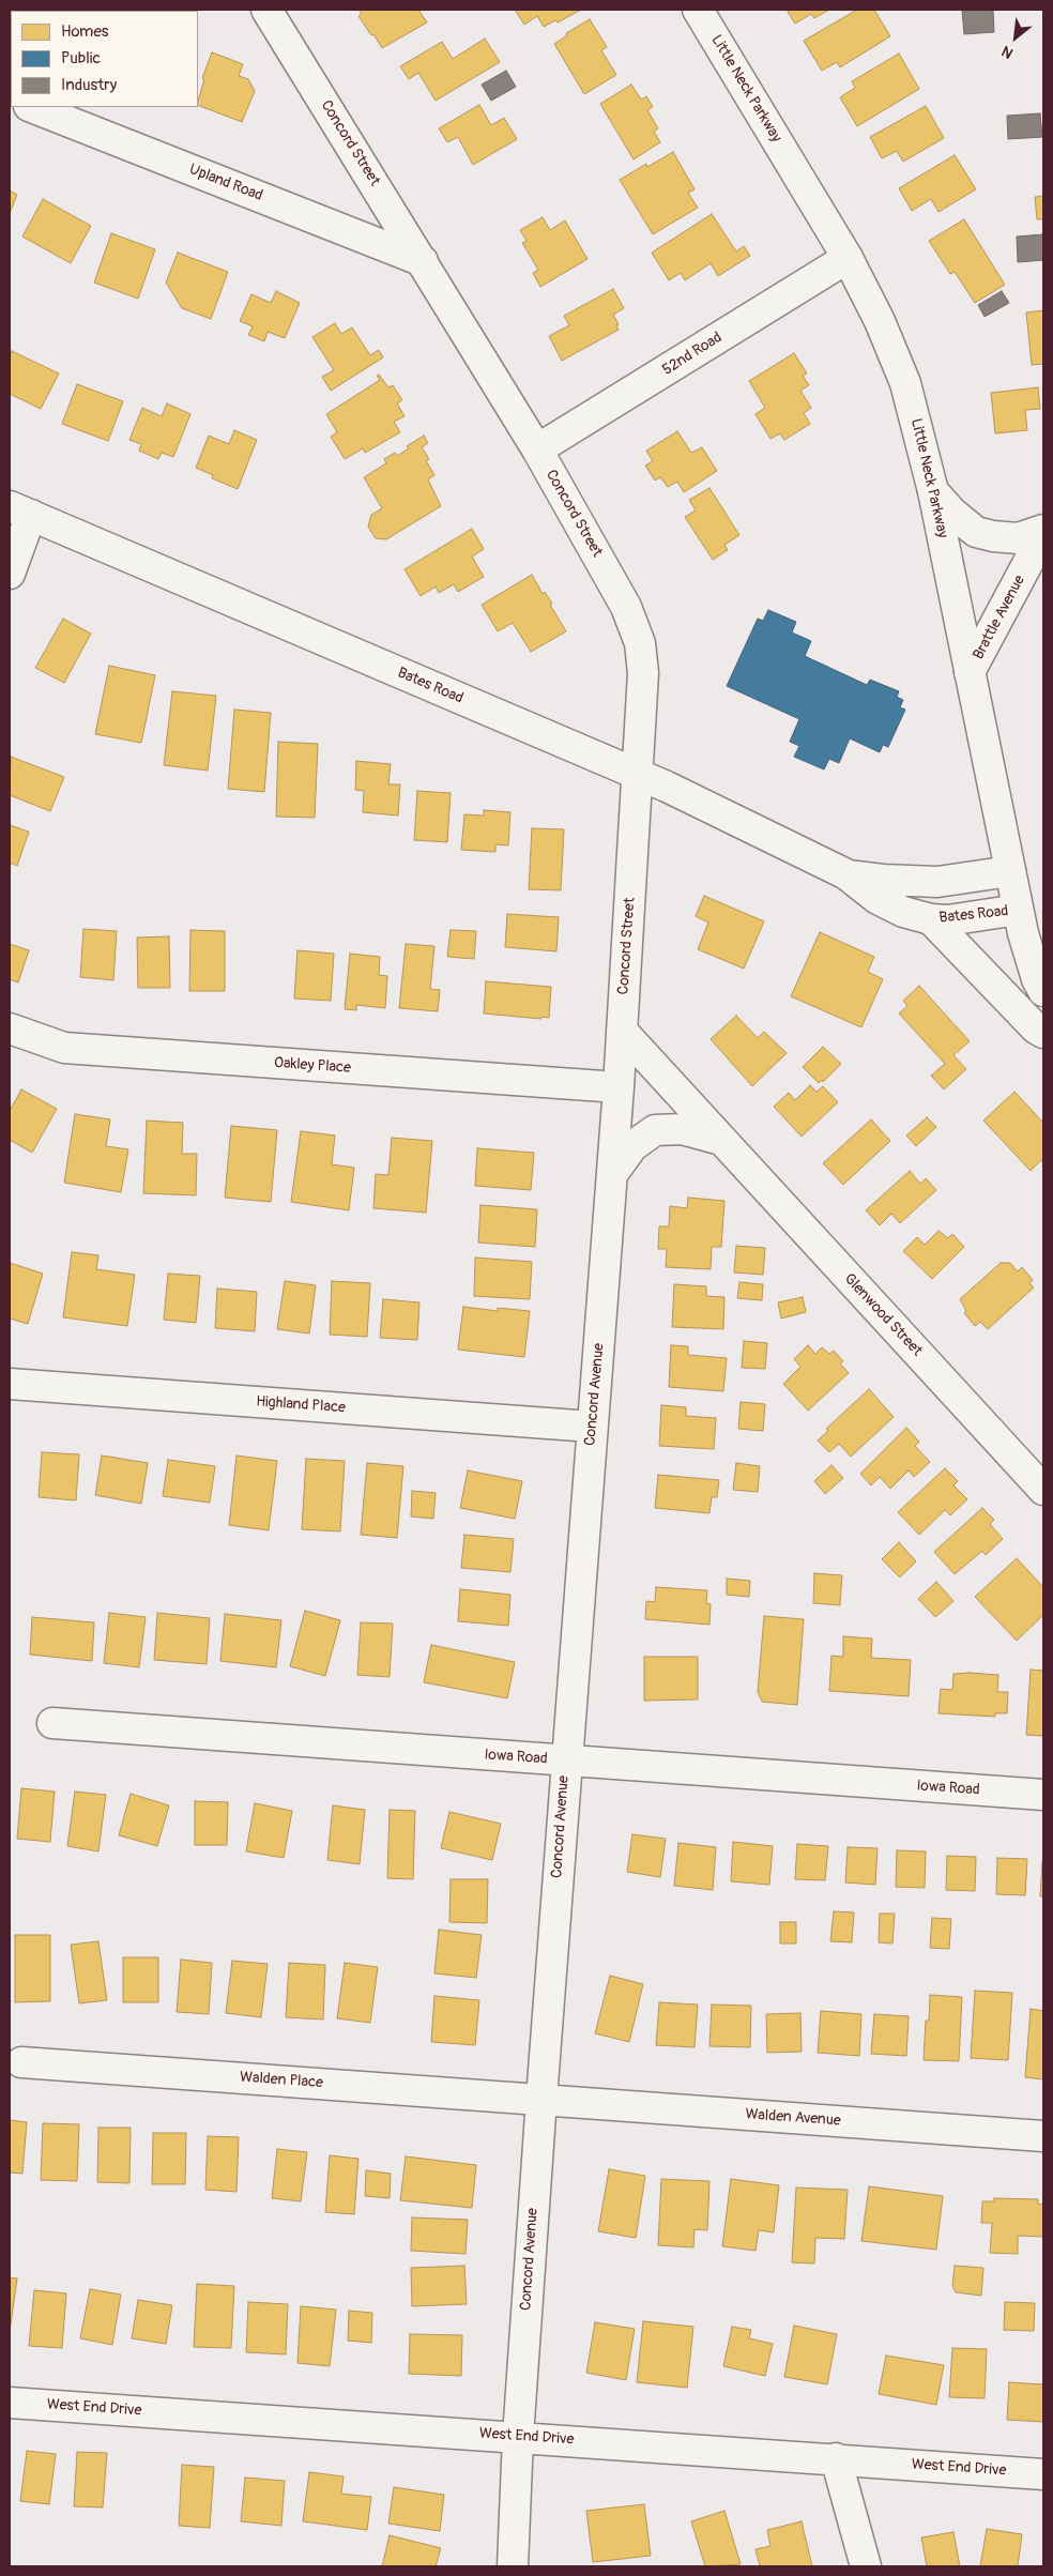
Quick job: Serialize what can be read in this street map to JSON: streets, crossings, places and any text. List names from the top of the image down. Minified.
{"streets":{"street":["Little Neck Parkway","Concord Street","Upland Road","52nd Road","Brattle Avenue","Bates Road","Oakley Place","Glenwood Street","Concord Avenue","Highland Place","Iowa Road","Walden Place","Walden Avenue","West End Drive"]},"crossings":[["Little Neck Parkway","52nd Road"],["Little Neck Parkway","Brattle Avenue"],["Little Neck Parkway","Bates Road"],["Concord Street","Upland Road"],["Concord Street","52nd Road"],["Concord Street","Bates Road"],["Concord Street","Oakley Place"],["Concord Street","Glenwood Street"],["Concord Street","Concord Avenue"],["Oakley Place","Concord Avenue"],["Concord Avenue","Highland Place"],["Concord Avenue","Iowa Road"],["Concord Avenue","Walden Place"],["Concord Avenue","Walden Avenue"],["Concord Avenue","West End Drive"],["Walden Place","Walden Avenue"]],"legend":["Homes","Public","Industry"],"north":"bottom left"}
